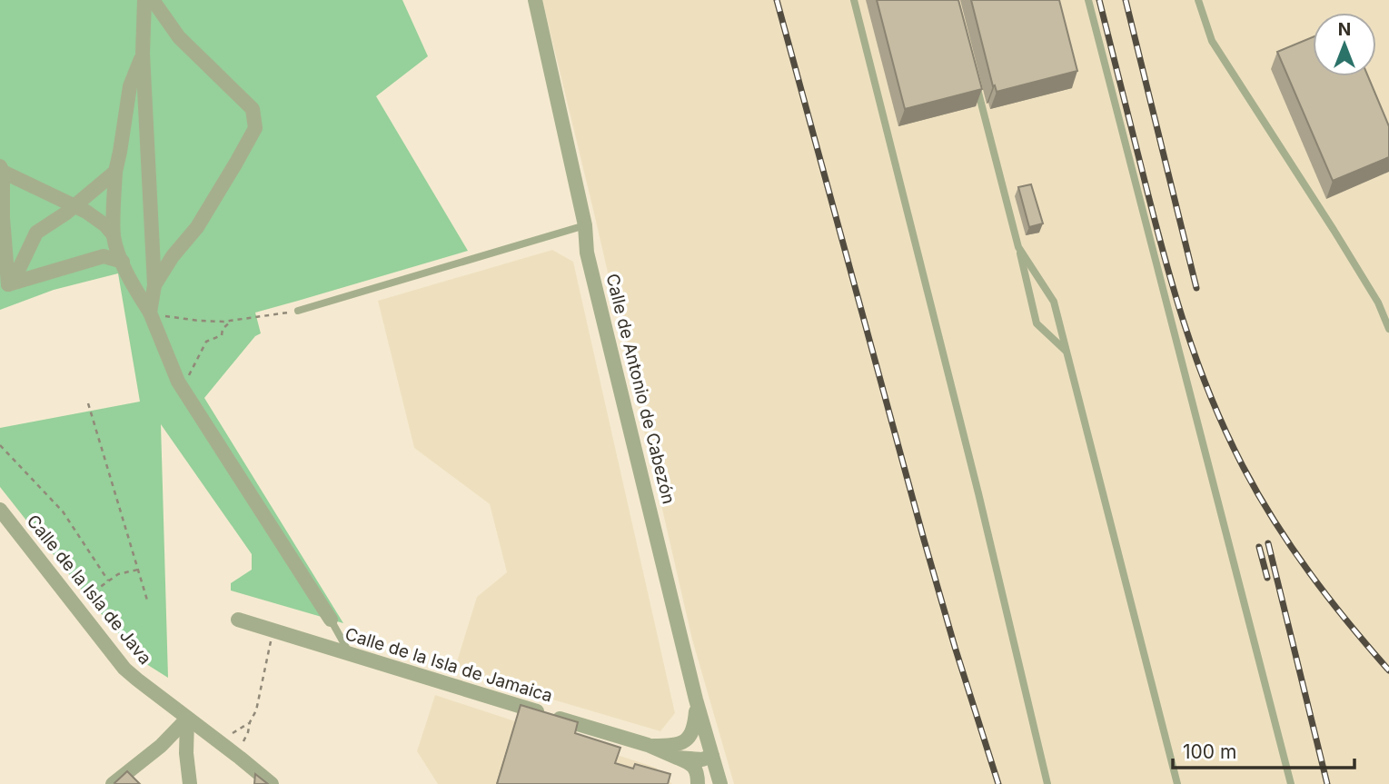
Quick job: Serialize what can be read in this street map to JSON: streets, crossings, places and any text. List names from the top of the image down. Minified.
{"streets":{"street":["Calle de Antonio de Cabezón","Calle de la Isla de Java","Calle de la Isla de Jamaica"]},"crossings":[["Calle de Antonio de Cabezón","Calle de la Isla de Jamaica"]],"scale_bar":"100 m","north":"top"}
